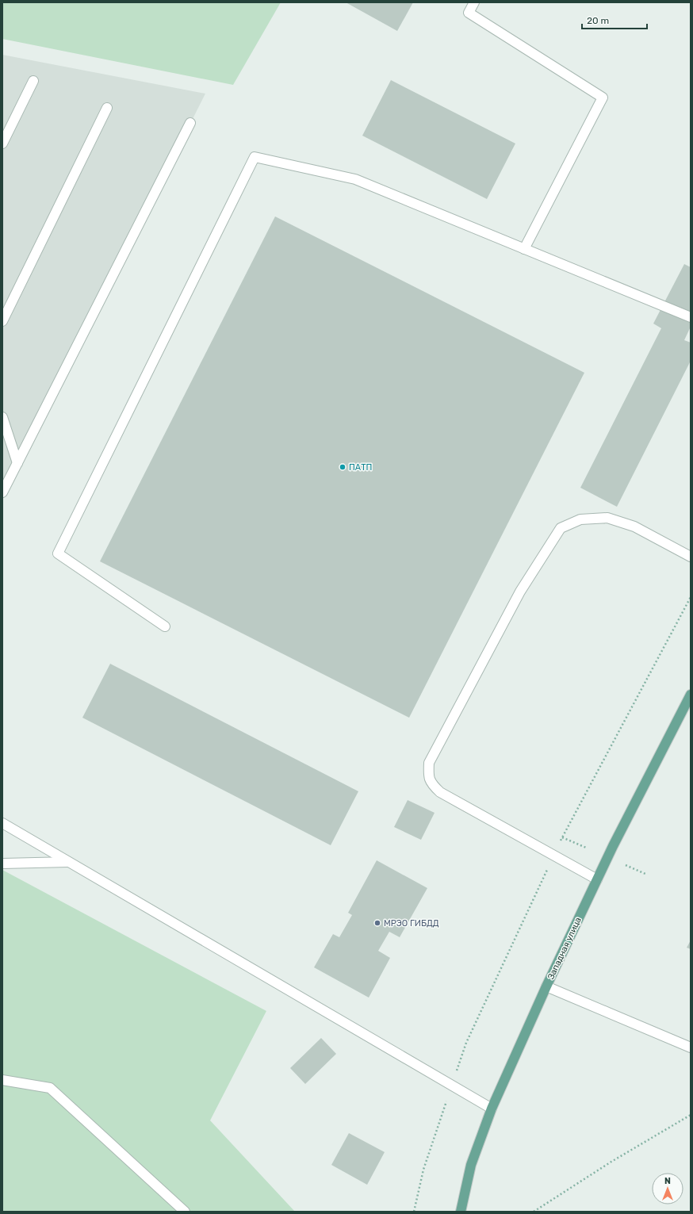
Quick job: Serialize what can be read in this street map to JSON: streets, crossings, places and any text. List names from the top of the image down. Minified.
{"streets":{"main road":["Западная улица"]},"places":["ПАТП","МРЭО ГИБДД"],"scale_bar":"20 m","north":"top"}
